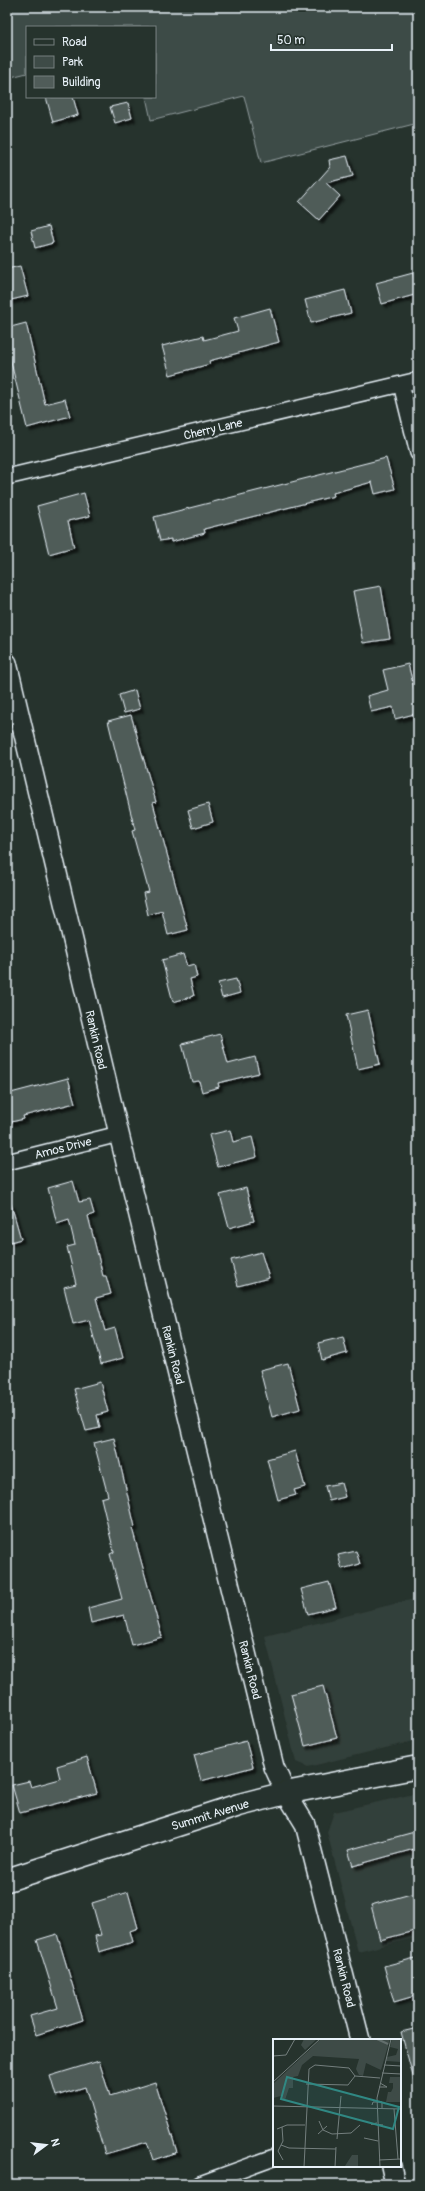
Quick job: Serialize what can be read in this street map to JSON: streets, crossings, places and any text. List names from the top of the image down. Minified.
{"streets":{"main road":["Summit Avenue"],"street":["Cherry Lane","Rankin Road","Amos Drive"]},"crossings":[["Rankin Road","Amos Drive"],["Rankin Road","Summit Avenue"]],"legend":["Road","Park","Building"],"scale_bar":"50 m","north":"right"}
